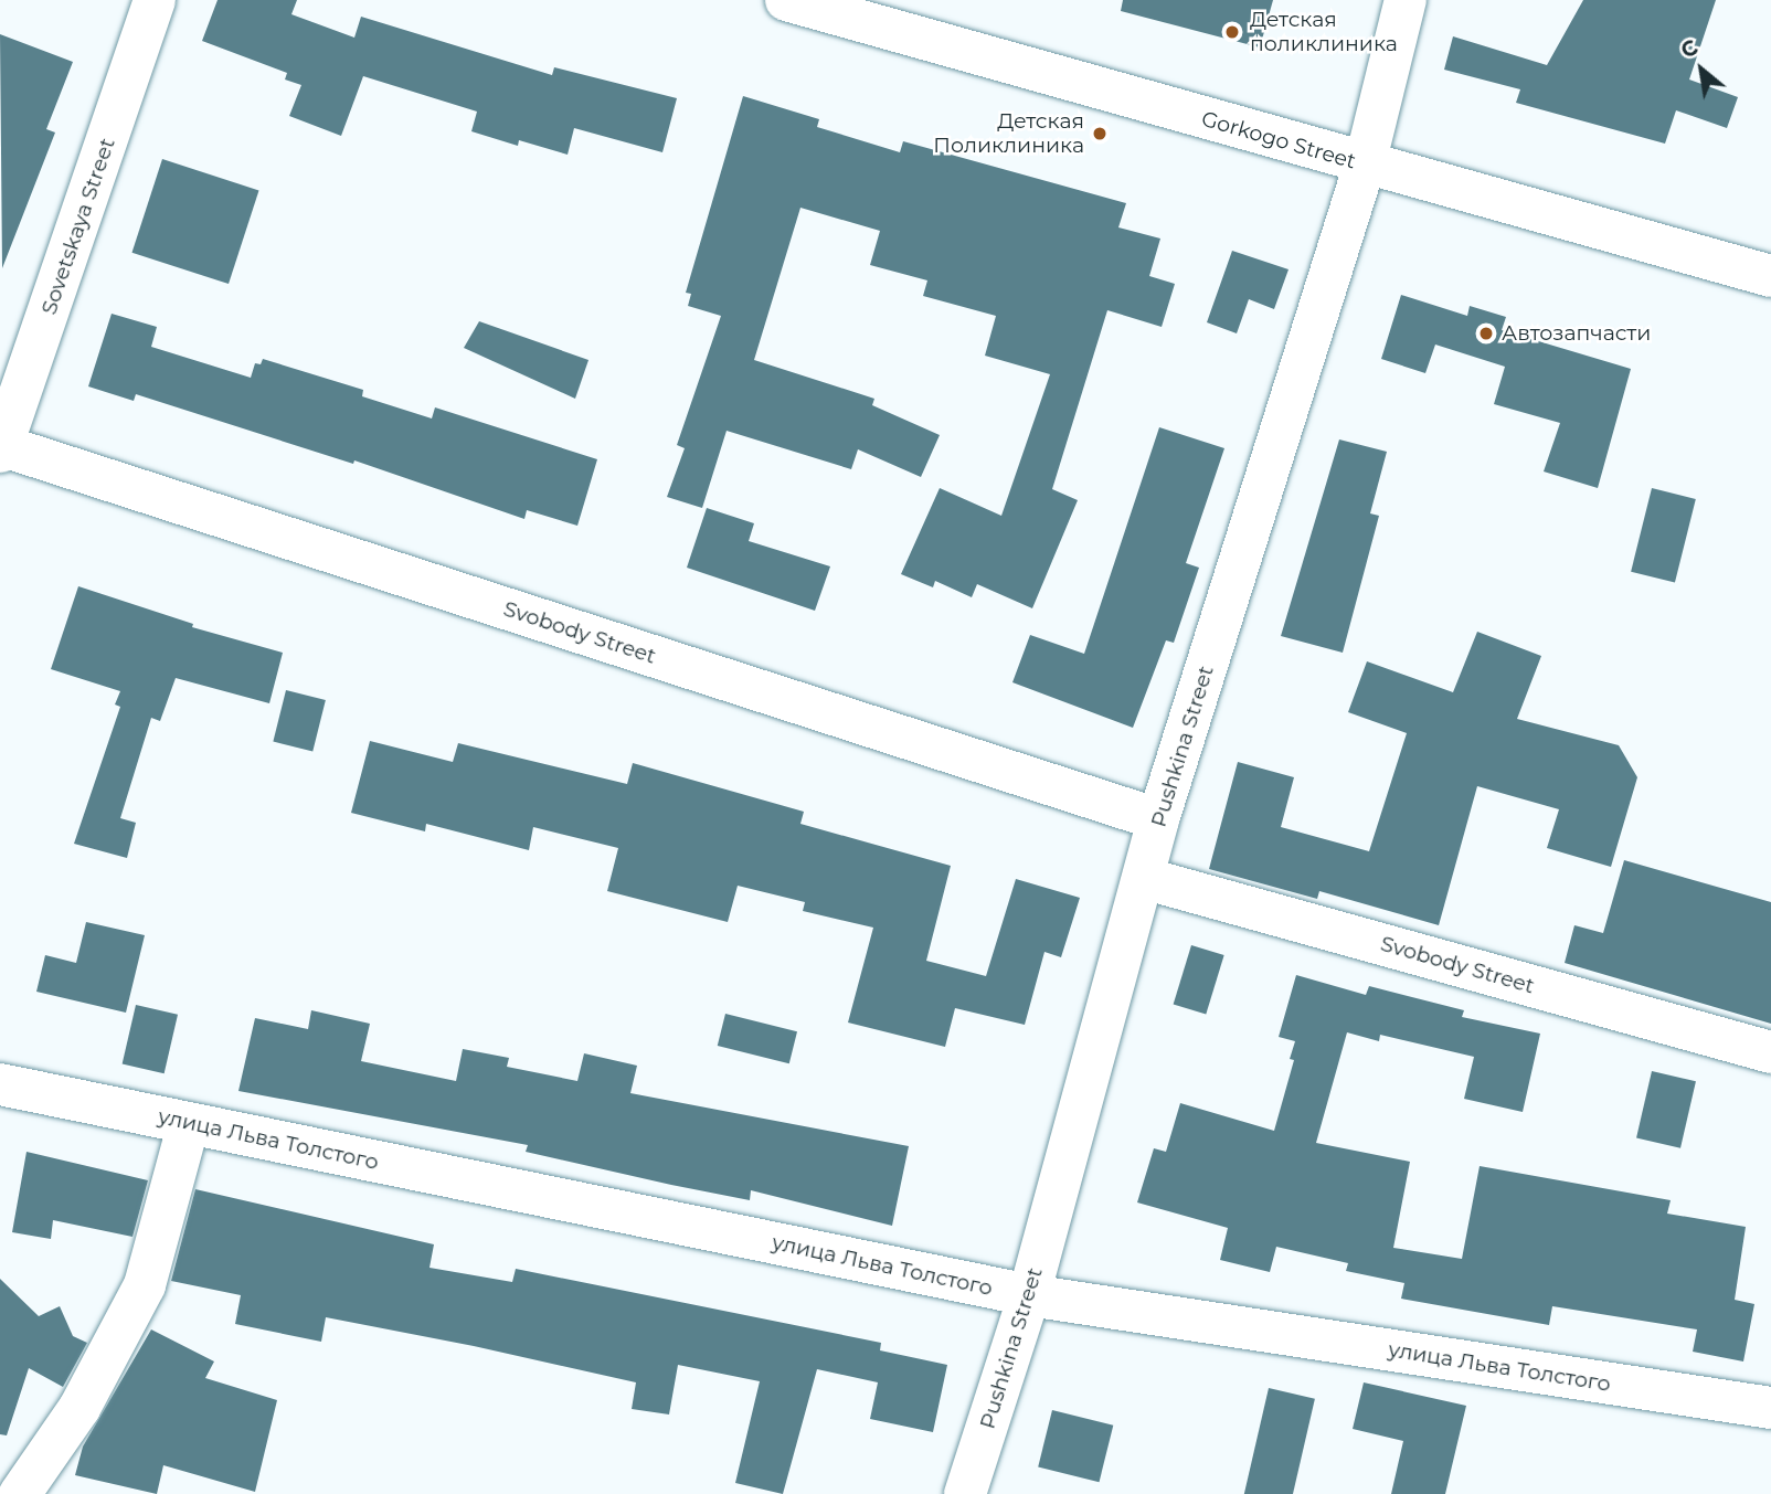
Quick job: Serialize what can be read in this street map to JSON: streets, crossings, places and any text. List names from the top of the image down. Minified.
{"streets":{"street":["Gorkogo Street","Sovetskaya Street","Svobody Street","Pushkina Street","улица Льва Толстого"]},"crossings":[["Gorkogo Street","Pushkina Street"],["Sovetskaya Street","Svobody Street"],["Svobody Street","Pushkina Street"],["Pushkina Street","улица Льва Толстого"]],"places":["Детская поликлиника","Детская Поликлиника","Автозапчасти"],"north":"top left"}
